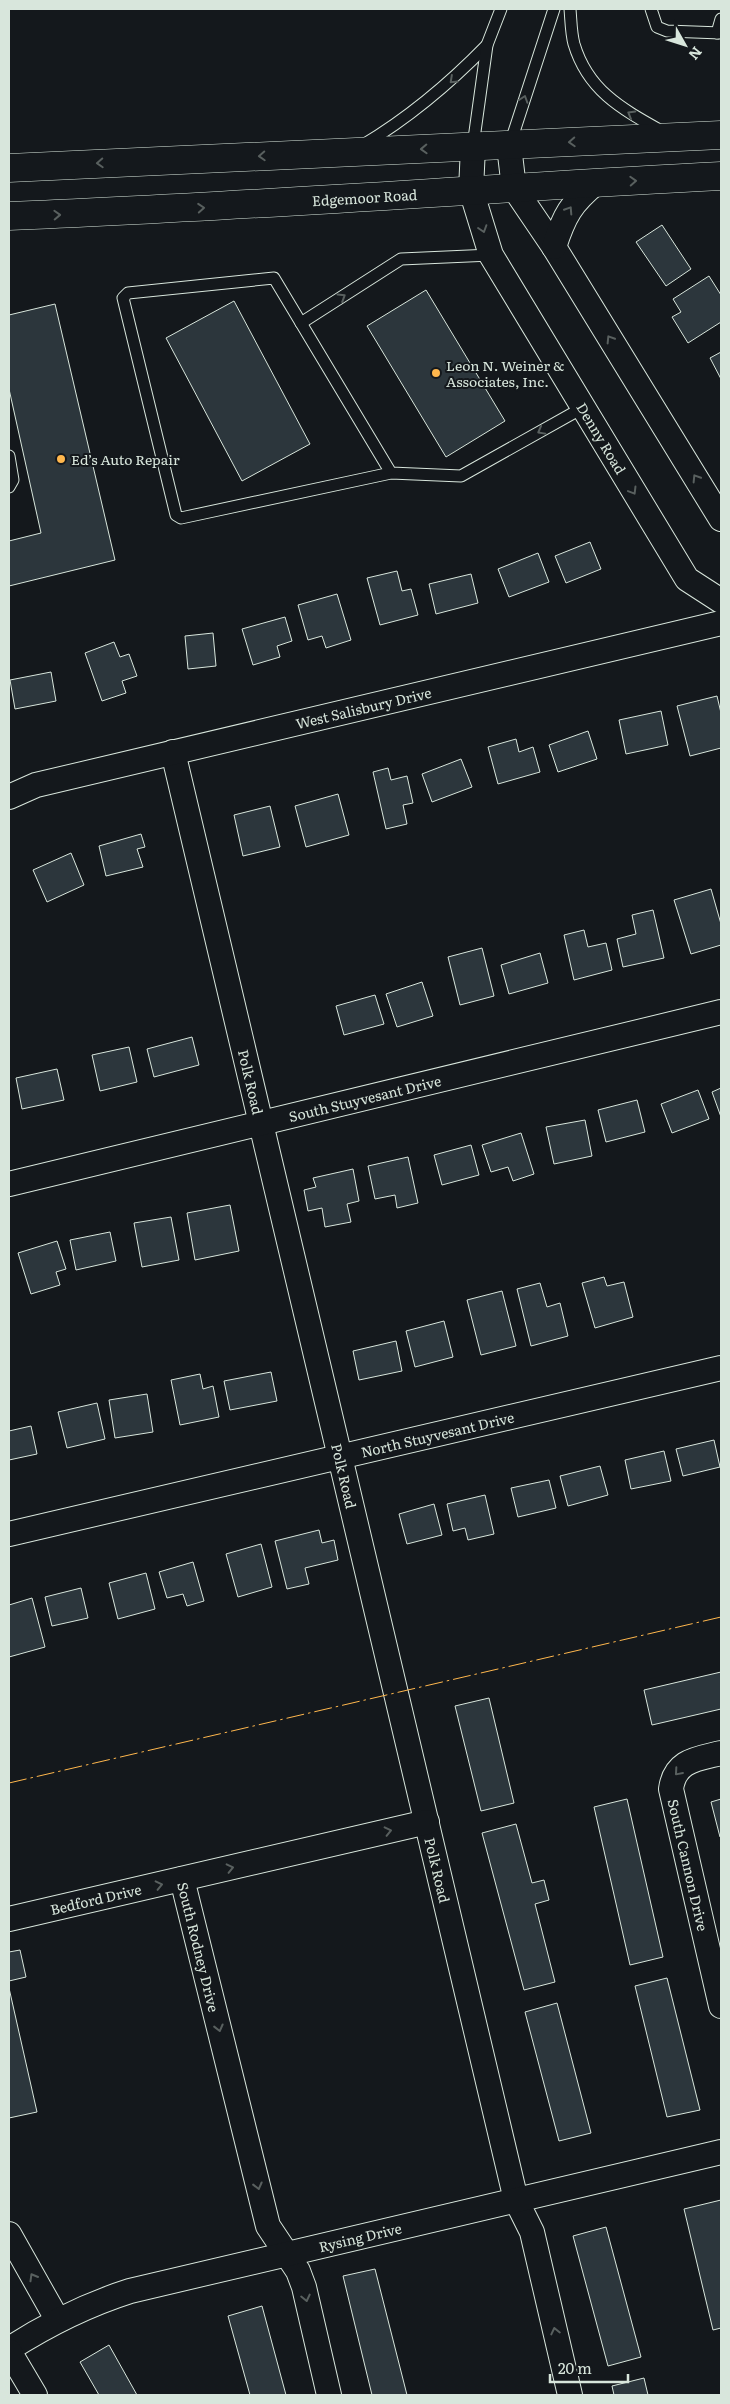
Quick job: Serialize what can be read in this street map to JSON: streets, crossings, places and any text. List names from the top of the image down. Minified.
{"streets":{"main road":["Edgemoor Road"],"street":["Denny Road","West Salisbury Drive","Polk Road","South Stuyvesant Drive","North Stuyvesant Drive","South Cannon Drive","Bedford Drive","South Rodney Drive","Rysing Drive"]},"crossings":[["Edgemoor Road","Denny Road"],["West Salisbury Drive","Polk Road"],["Polk Road","South Stuyvesant Drive"],["Polk Road","North Stuyvesant Drive"],["Polk Road","South Rodney Drive"],["Polk Road","Rysing Drive"],["Bedford Drive","South Rodney Drive"],["South Rodney Drive","Rysing Drive"]],"one_way":["South Cannon Drive","Bedford Drive"],"places":["Leon N. Weiner & Associates, Inc.","Ed’s Auto Repair"],"scale_bar":"20 m","north":"bottom right"}
